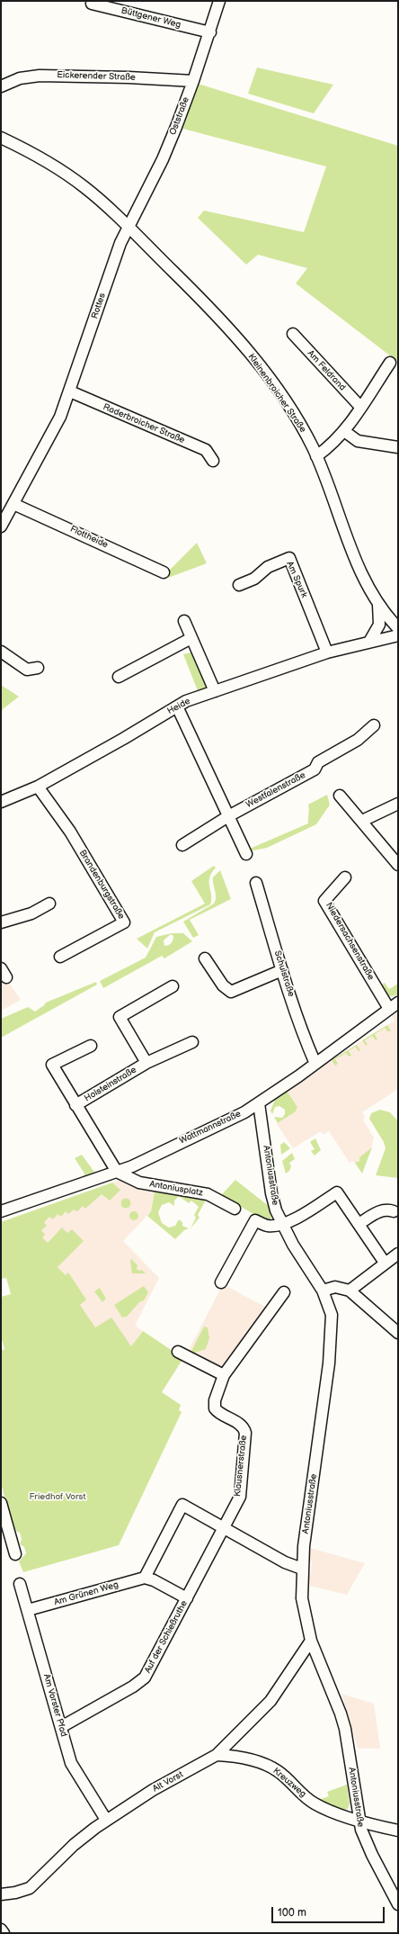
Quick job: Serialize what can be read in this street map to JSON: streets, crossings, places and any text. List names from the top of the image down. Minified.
{"streets":{"street":["Büttgener Weg","Eickerender Straße","Oststraße","Rottes","Am Feldrand","Kleinenbroicher Straße","Raderbroicher Straße","Flottheide","Am Spurk","Heide","Westfalenstraße","Brandenburgstraße","Niedersachsenstraße","Schulstraße","Holsteinstraße","Wattmannstraße","Antoniusstraße","Antoniusplatz","Klausnerstraße","Am Grünen Weg","Auf der Schießruthe","Am Vorster Pfad","Alt Vorst","Kreuzweg"]},"crossings":[["Büttgener Weg","Oststraße"],["Eickerender Straße","Oststraße"],["Oststraße","Rottes"],["Oststraße","Kleinenbroicher Straße"],["Rottes","Kleinenbroicher Straße"],["Rottes","Raderbroicher Straße"],["Rottes","Flottheide"],["Am Spurk","Heide"],["Heide","Brandenburgstraße"],["Niedersachsenstraße","Wattmannstraße"],["Schulstraße","Wattmannstraße"],["Holsteinstraße","Wattmannstraße"],["Holsteinstraße","Antoniusplatz"],["Wattmannstraße","Antoniusstraße"],["Wattmannstraße","Antoniusplatz"],["Antoniusstraße","Alt Vorst"],["Antoniusstraße","Kreuzweg"],["Klausnerstraße","Auf der Schießruthe"],["Am Grünen Weg","Am Vorster Pfad"],["Auf der Schießruthe","Am Vorster Pfad"],["Am Vorster Pfad","Alt Vorst"],["Alt Vorst","Kreuzweg"]],"parks":["Friedhof Vorst"],"scale_bar":"100 m"}
